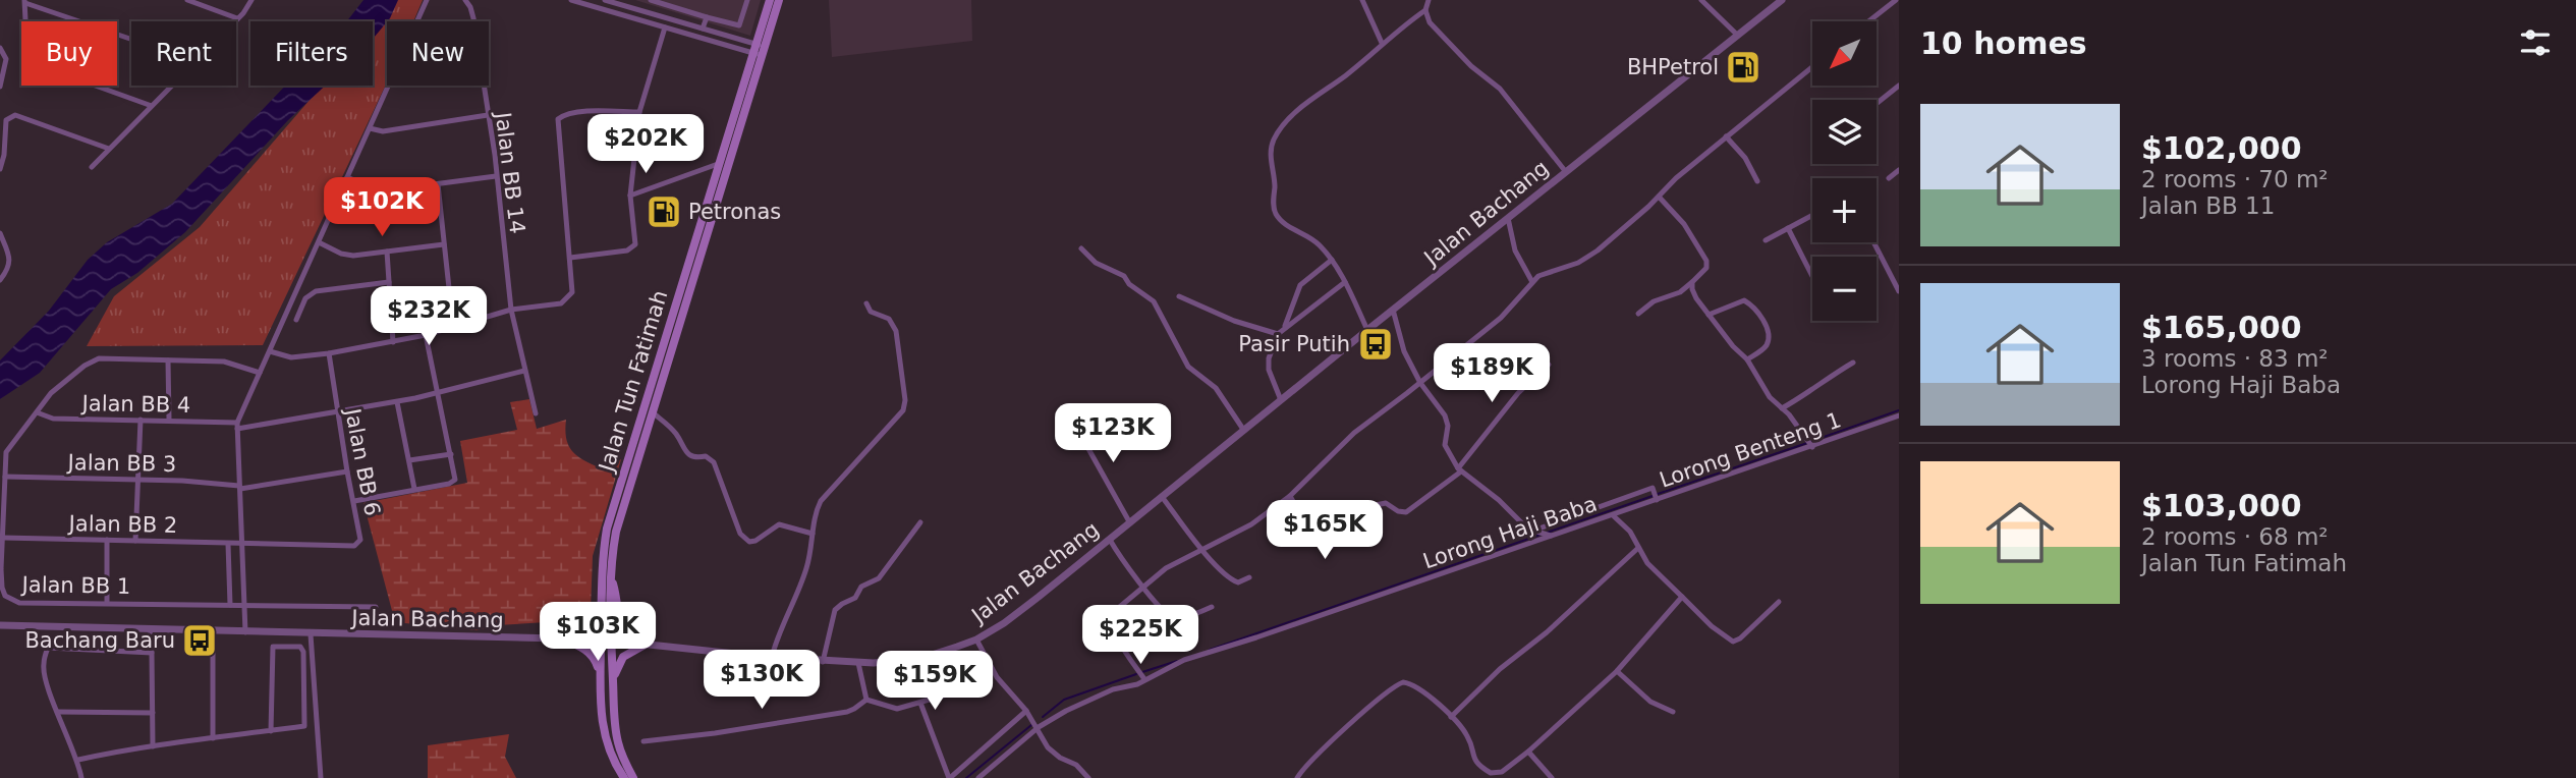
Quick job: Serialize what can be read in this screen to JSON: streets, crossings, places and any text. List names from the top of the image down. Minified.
{"streets":{"main road":["Jalan Tun Fatimah"],"street":["Jalan BB 14","Jalan Bachang","Jalan BB 4","Lorong Benteng 1","Jalan BB 6","Jalan BB 3","Jalan BB 2","Lorong Haji Baba","Jalan BB 1"]},"crossings":[["Jalan BB 14","Jalan BB 4"],["Jalan Bachang","Jalan Tun Fatimah"],["Jalan BB 4","Jalan BB 6"],["Jalan BB 4","Jalan BB 1"],["Lorong Benteng 1","Lorong Haji Baba"],["Jalan BB 6","Jalan BB 3"],["Jalan BB 6","Jalan BB 2"],["Jalan BB 3","Jalan BB 1"],["Jalan BB 2","Jalan BB 1"]],"places":{"fuel station":["BHPetrol","Petronas"],"bus stop":["Pasir Putih","Bachang Baru"]},"north":"bottom left","page":{"heading":"10 homes","map_buttons":["+","−"],"chip":["Buy","Rent","Filters","New"],"list":[{"name":"$102,000","note":"2 rooms · 70 m² · Jalan BB 11"},{"name":"$165,000","note":"3 rooms · 83 m² · Lorong Haji Baba"},{"name":"$103,000","note":"2 rooms · 68 m² · Jalan Tun Fatimah"}],"price":["$202K","$102K","$232K","$189K","$123K","$165K","$103K","$225K","$130K","$159K"]}}
